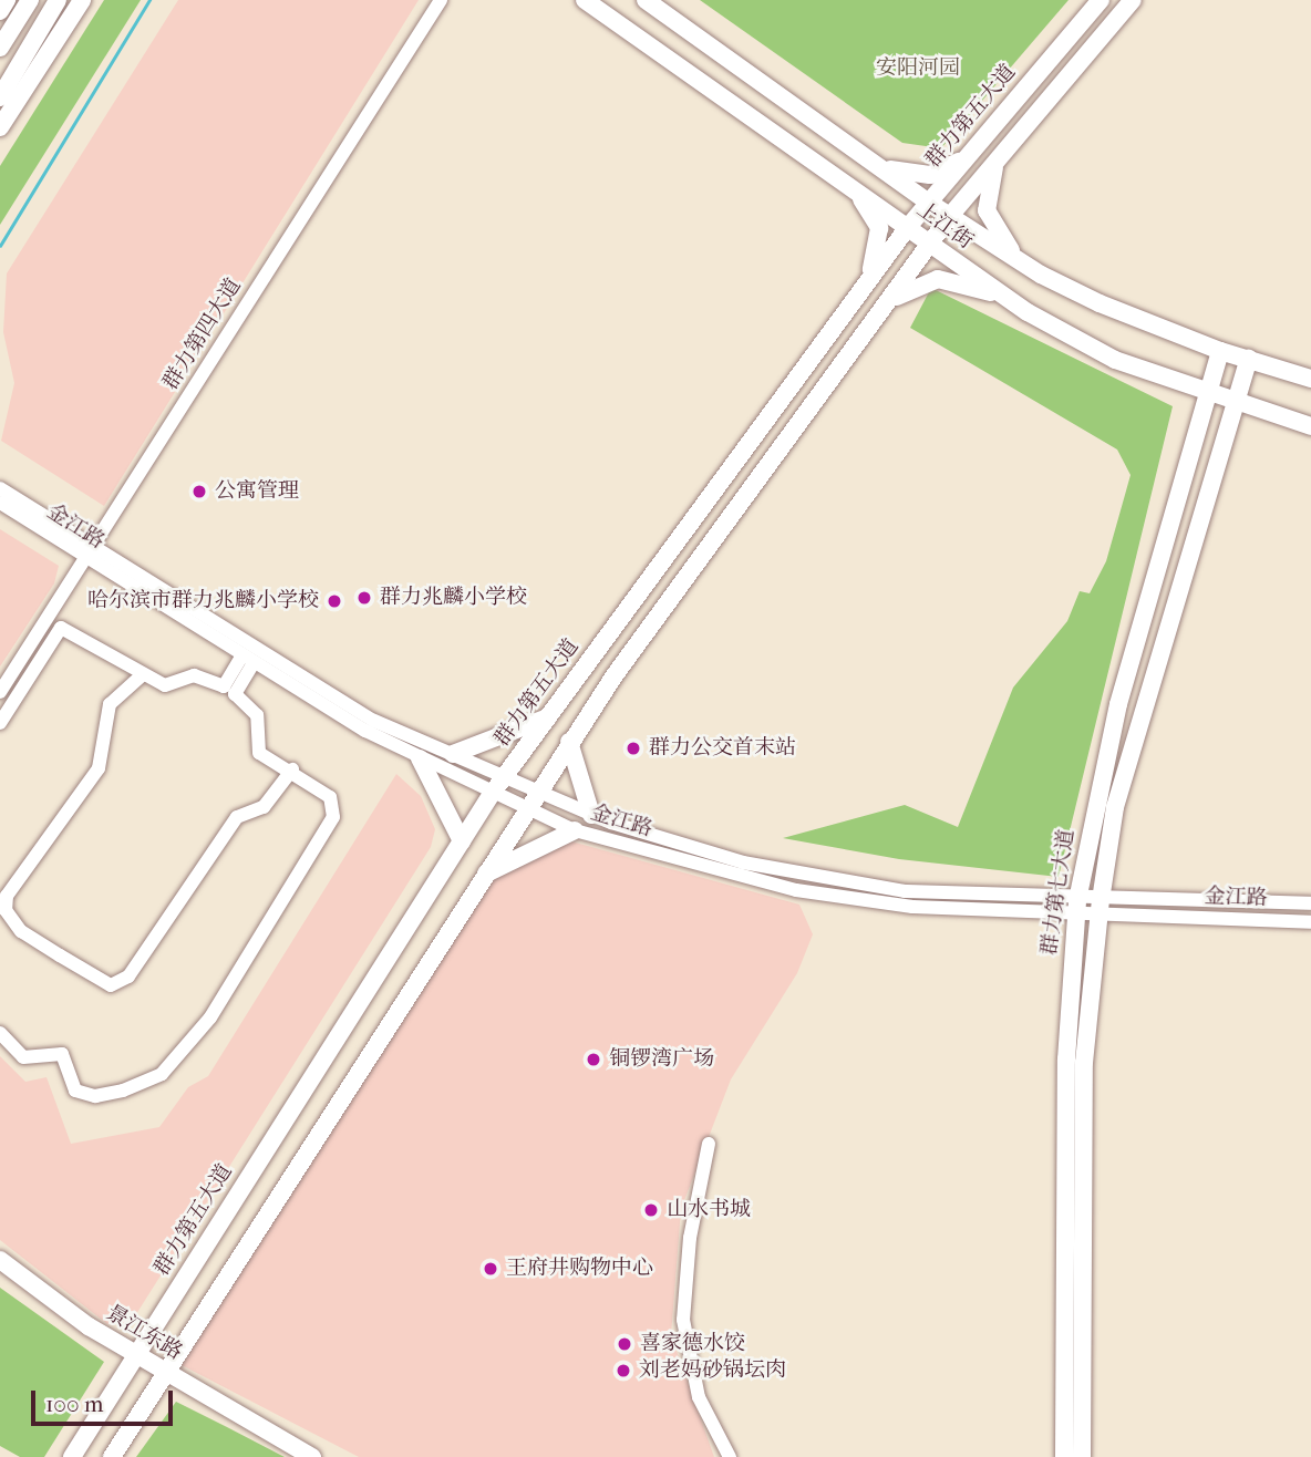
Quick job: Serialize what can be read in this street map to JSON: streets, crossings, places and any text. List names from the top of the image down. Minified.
{"streets":{"main road":["群力第五大道","上江街","群力第七大道","景江东路"],"street":["群力第四大道","金江路"]},"crossings":[["群力第五大道","上江街"],["群力第五大道","金江路"],["群力第五大道","景江东路"],["上江街","群力第七大道"],["群力第四大道","金江路"],["金江路","群力第七大道"]],"parks":["安阳河园"],"places":["公寓管理","群力兆麟小学校","哈尔滨市群力兆麟小学校","群力公交首末站","铜锣湾广场","山水书城","王府井购物中心","喜家德水饺","刘老妈砂锅坛肉"],"scale_bar":"100 m"}
